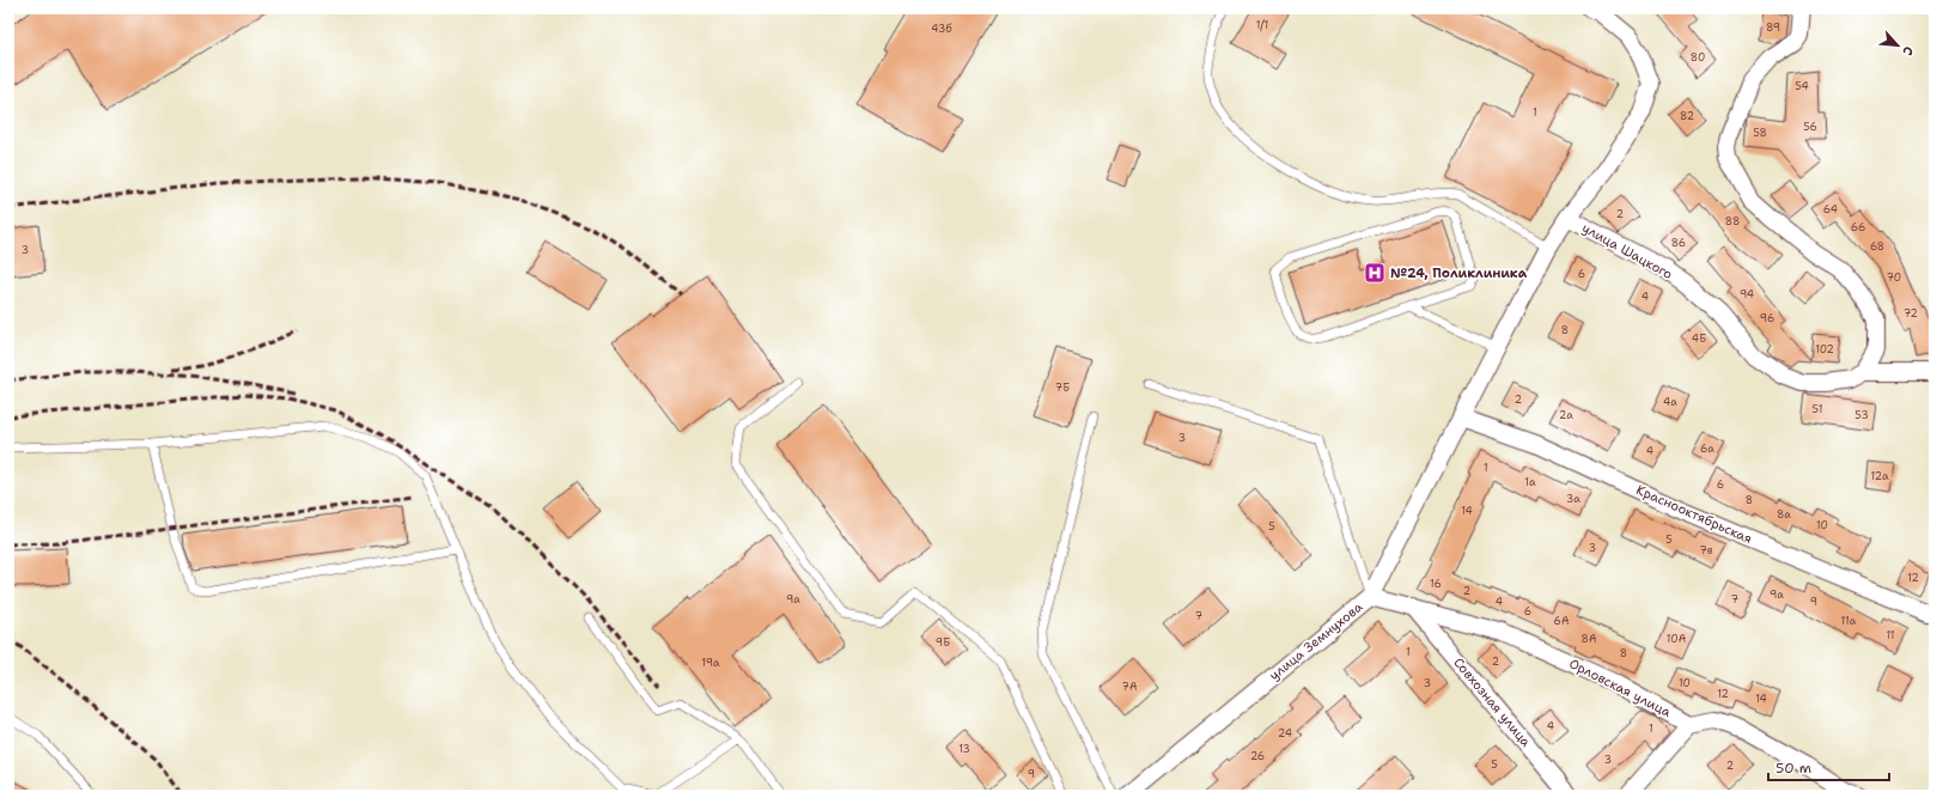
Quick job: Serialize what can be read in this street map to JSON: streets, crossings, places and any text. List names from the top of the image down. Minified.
{"streets":{"street":["улица Шацкого","Краснооктябрьская","улица Земнухова","Орловская улица","Совхозная улица"]},"crossings":[["улица Шацкого","улица Земнухова"],["Краснооктябрьская","улица Земнухова"],["улица Земнухова","Орловская улица"],["Орловская улица","Совхозная улица"]],"places":{"hospital":["№24, Поликлиника"]},"house_numbers":["1/1","89","43б","80","54","1","82","56","58","64","2","88","66","86","68","3","6","70","94","4","72","96","8","4Б","102","7Б","2","4а","51","2а","53","3","6а","4","1","12а","1а","6","3а","8","14","8а","10","5","5","3","7в","12","16","2","9а","9а","7","4","9","6","7","6А","11а","11","8А","10А","9Б","1","8","2","19а","3","10","7А","12","14","4","1","24","13","26","3","5","2","9"],"scale_bar":"50 m","north":"bottom right"}
